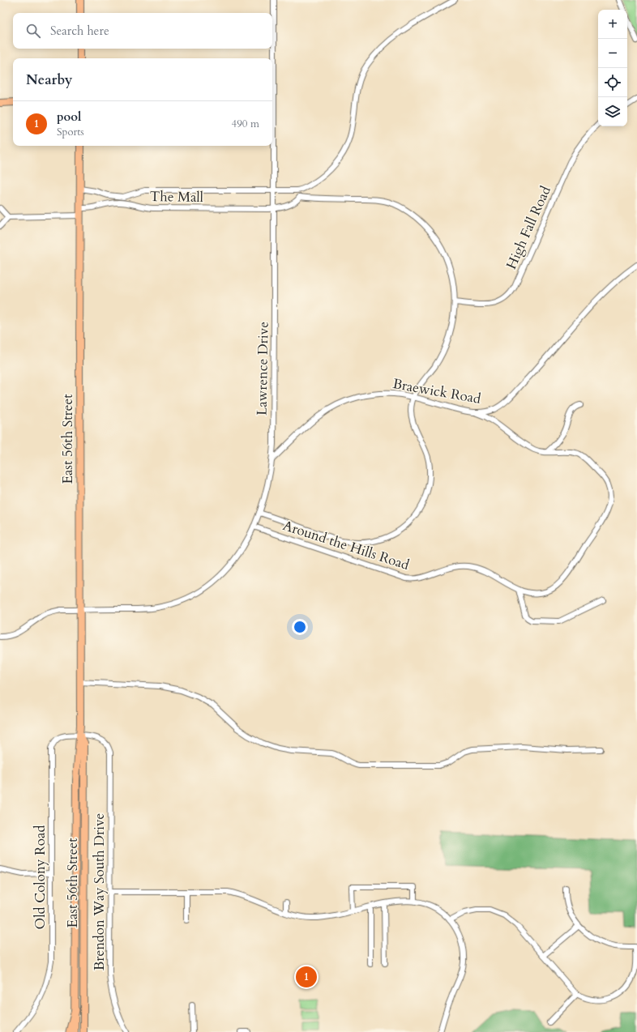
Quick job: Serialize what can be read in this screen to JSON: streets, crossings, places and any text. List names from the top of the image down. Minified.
{"streets":{"main road":["East 56th Street"],"street":["The Mall","High Fall Road","Lawrence Drive","Braewick Road","Around the Hills Road","Old Colony Road","Brendon Way South Drive"]},"crossings":[["The Mall","Lawrence Drive"],["The Mall","East 56th Street"],["Lawrence Drive","Braewick Road"],["Lawrence Drive","East 56th Street"],["Lawrence Drive","Around the Hills Road"],["Braewick Road","Around the Hills Road"],["East 56th Street","Old Colony Road"],["Old Colony Road","Brendon Way South Drive"]],"page":{"map_buttons":["+","−"],"search":"Search here","heading":"Nearby","list":[{"mark":"1","name":"pool","note":"Sports","value":"490 m"}],"pins":"1"}}
